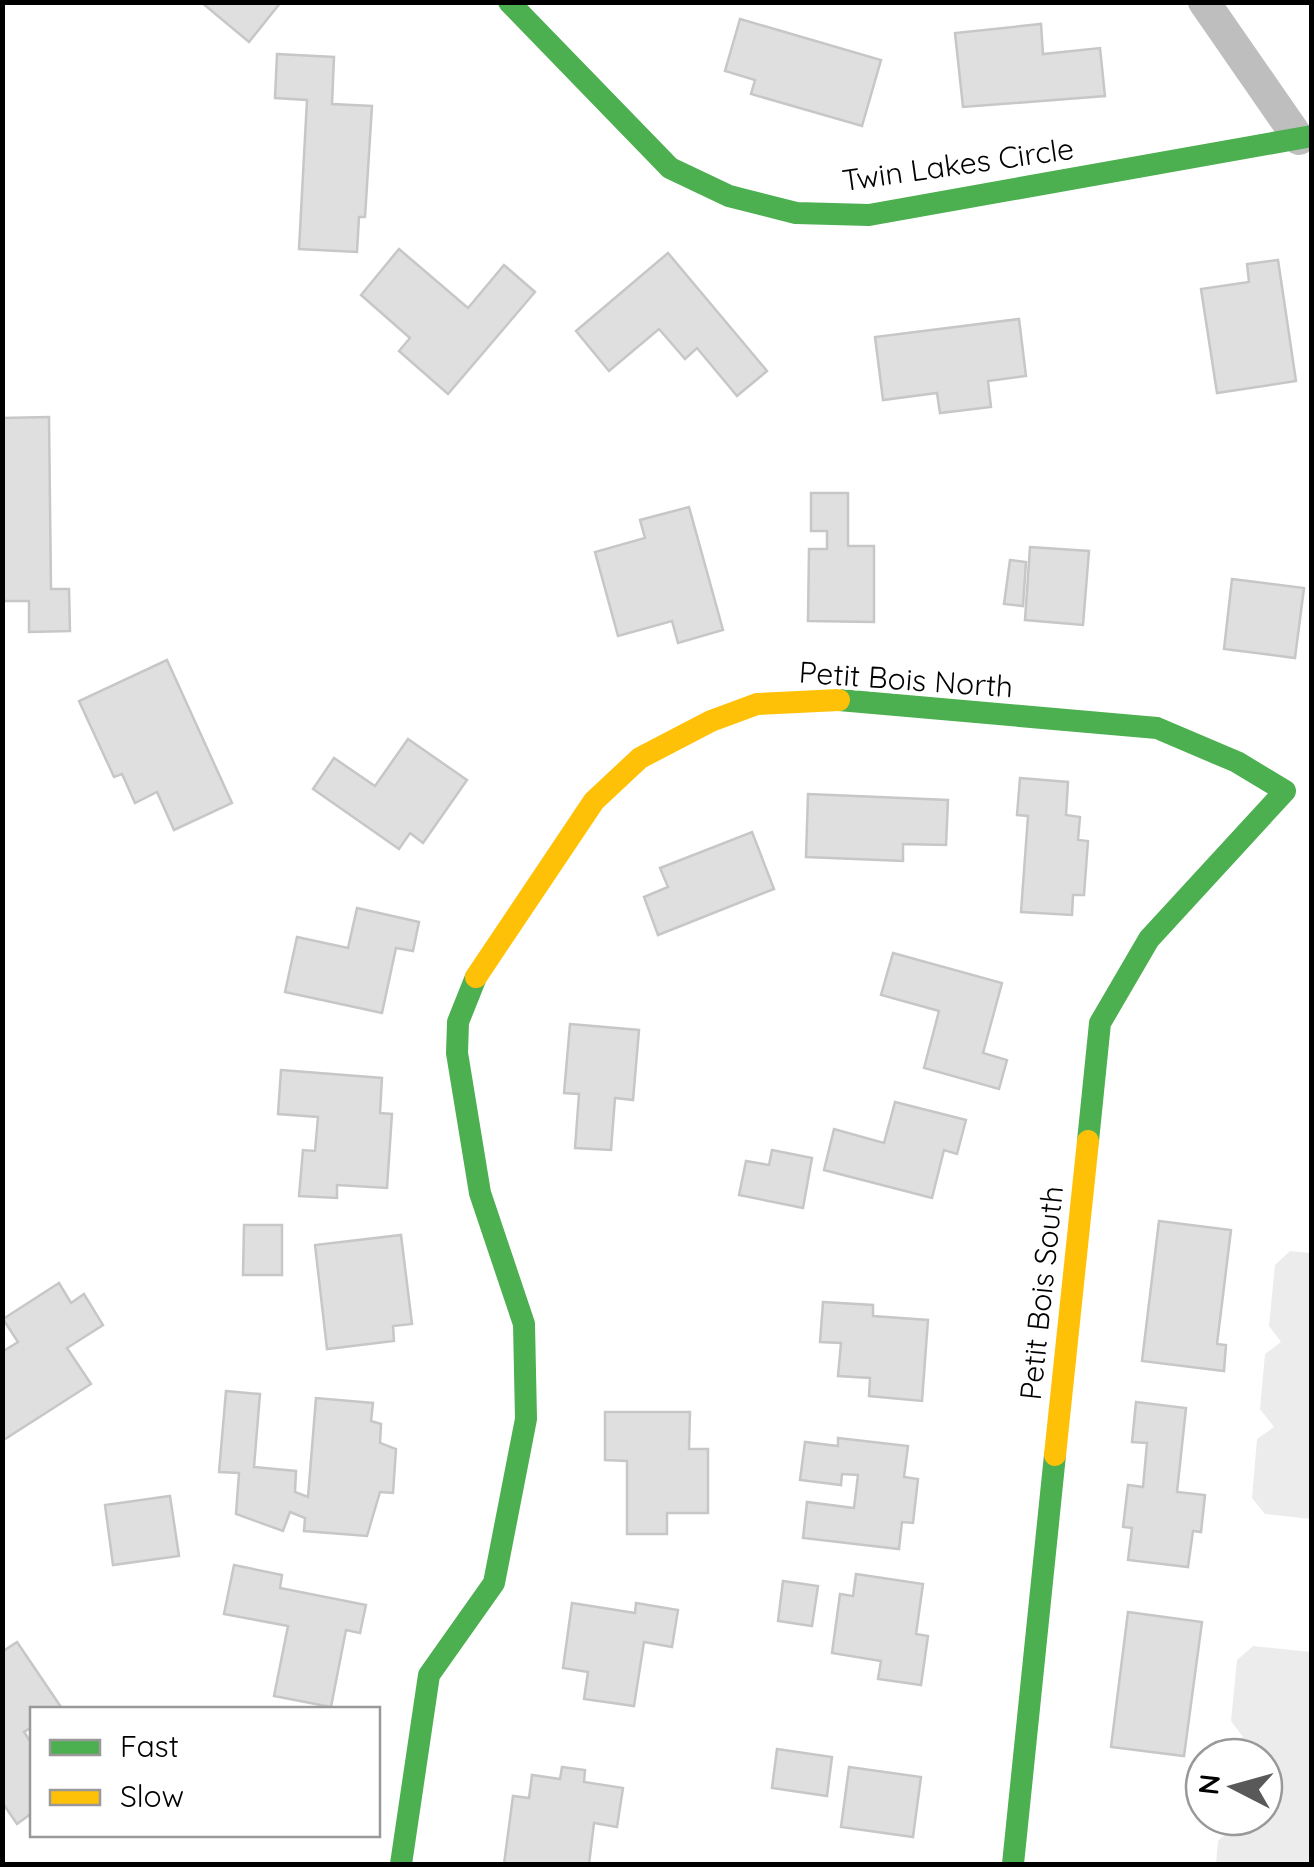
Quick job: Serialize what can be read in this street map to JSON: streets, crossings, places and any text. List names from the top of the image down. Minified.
{"streets":{"street":["Twin Lakes Circle","Petit Bois North","Petit Bois South"]},"crossings":[["Petit Bois North","Petit Bois South"]],"legend":["Fast","Slow"],"north":"left"}
